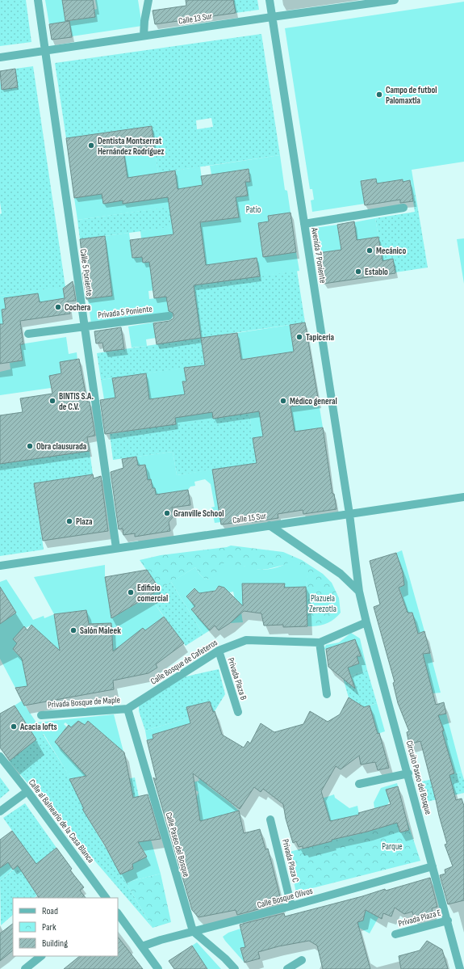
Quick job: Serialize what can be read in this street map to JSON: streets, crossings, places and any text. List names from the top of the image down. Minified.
{"streets":{"street":["Calle 13 Sur","Avenida 7 Poniente","Calle 5 Poniente","Privada 5 Poniente","Calle 15 Sur","Calle Bosque de Cafeteros","Privada Plaza B","Privada Bosque de Maple","Circuito Paseo del Bosque","Calle al Balneario de la Casa Blanca","Calle Paseo del Bosque","Privada Plaza C","Calle Bosque Olivos","Privada Plaza E"]},"crossings":[["Calle 13 Sur","Avenida 7 Poniente"],["Calle 13 Sur","Calle 5 Poniente"],["Avenida 7 Poniente","Calle 15 Sur"],["Avenida 7 Poniente","Circuito Paseo del Bosque"],["Calle 5 Poniente","Privada 5 Poniente"],["Calle 5 Poniente","Calle 15 Sur"],["Calle 15 Sur","Circuito Paseo del Bosque"],["Calle Bosque de Cafeteros","Privada Plaza B"],["Calle Bosque de Cafeteros","Privada Bosque de Maple"],["Calle Bosque de Cafeteros","Circuito Paseo del Bosque"],["Calle Bosque de Cafeteros","Calle Paseo del Bosque"],["Privada Bosque de Maple","Calle Paseo del Bosque"],["Circuito Paseo del Bosque","Calle Bosque Olivos"],["Circuito Paseo del Bosque","Privada Plaza E"],["Calle Paseo del Bosque","Calle Bosque Olivos"],["Privada Plaza C","Calle Bosque Olivos"]],"parks":["Patio","Plazuela Zerezotla","Parque"],"places":["Campo de futbol Palomaxtla","Dentista Montserrat Hernández Rodríguez","Mecánico","Establo","Cochera","Tapiceria","BINTIS S.A. de C.V.","Médico general","Obra clausurada","Granville School","Plaza","Edificio comercial","Salón Maleek","Acacia lofts"],"legend":["Road","Park","Building"]}
